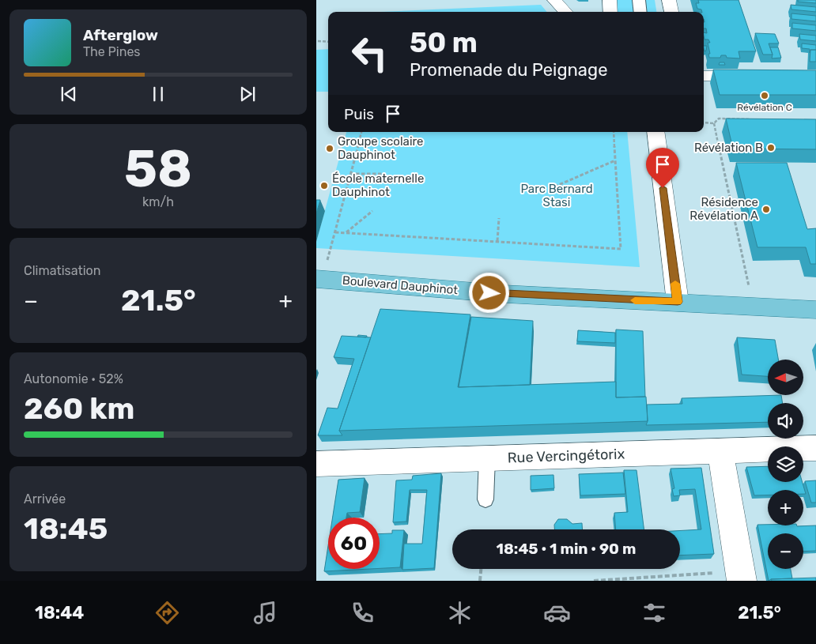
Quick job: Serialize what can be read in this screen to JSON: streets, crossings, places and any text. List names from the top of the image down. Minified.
{"streets":{"main road":["Boulevard Dauphinot"],"street":["Rue Vercingétorix"]},"parks":["Parc Bernard Stasi"],"places":["Révélation C","Révélation B","Groupe scolaire Dauphinot","École maternelle Dauphinot","Résidence Révélation A"],"north":"left","page":{"turn":["50 m","Promenade du Peignage"],"song":["Afterglow","The Pines"],"then":"Puis","tile":[["58","km/h"],"Climatisation",["Autonomie · 52%","260 km"],["Arrivée","18:45"]],"heat":["−","21.5°","+"],"map_buttons":["+","−"],"limit":"60","trip":"18:45 · 1 min · 90 m","tabs":["18:44","21.5°"]}}
